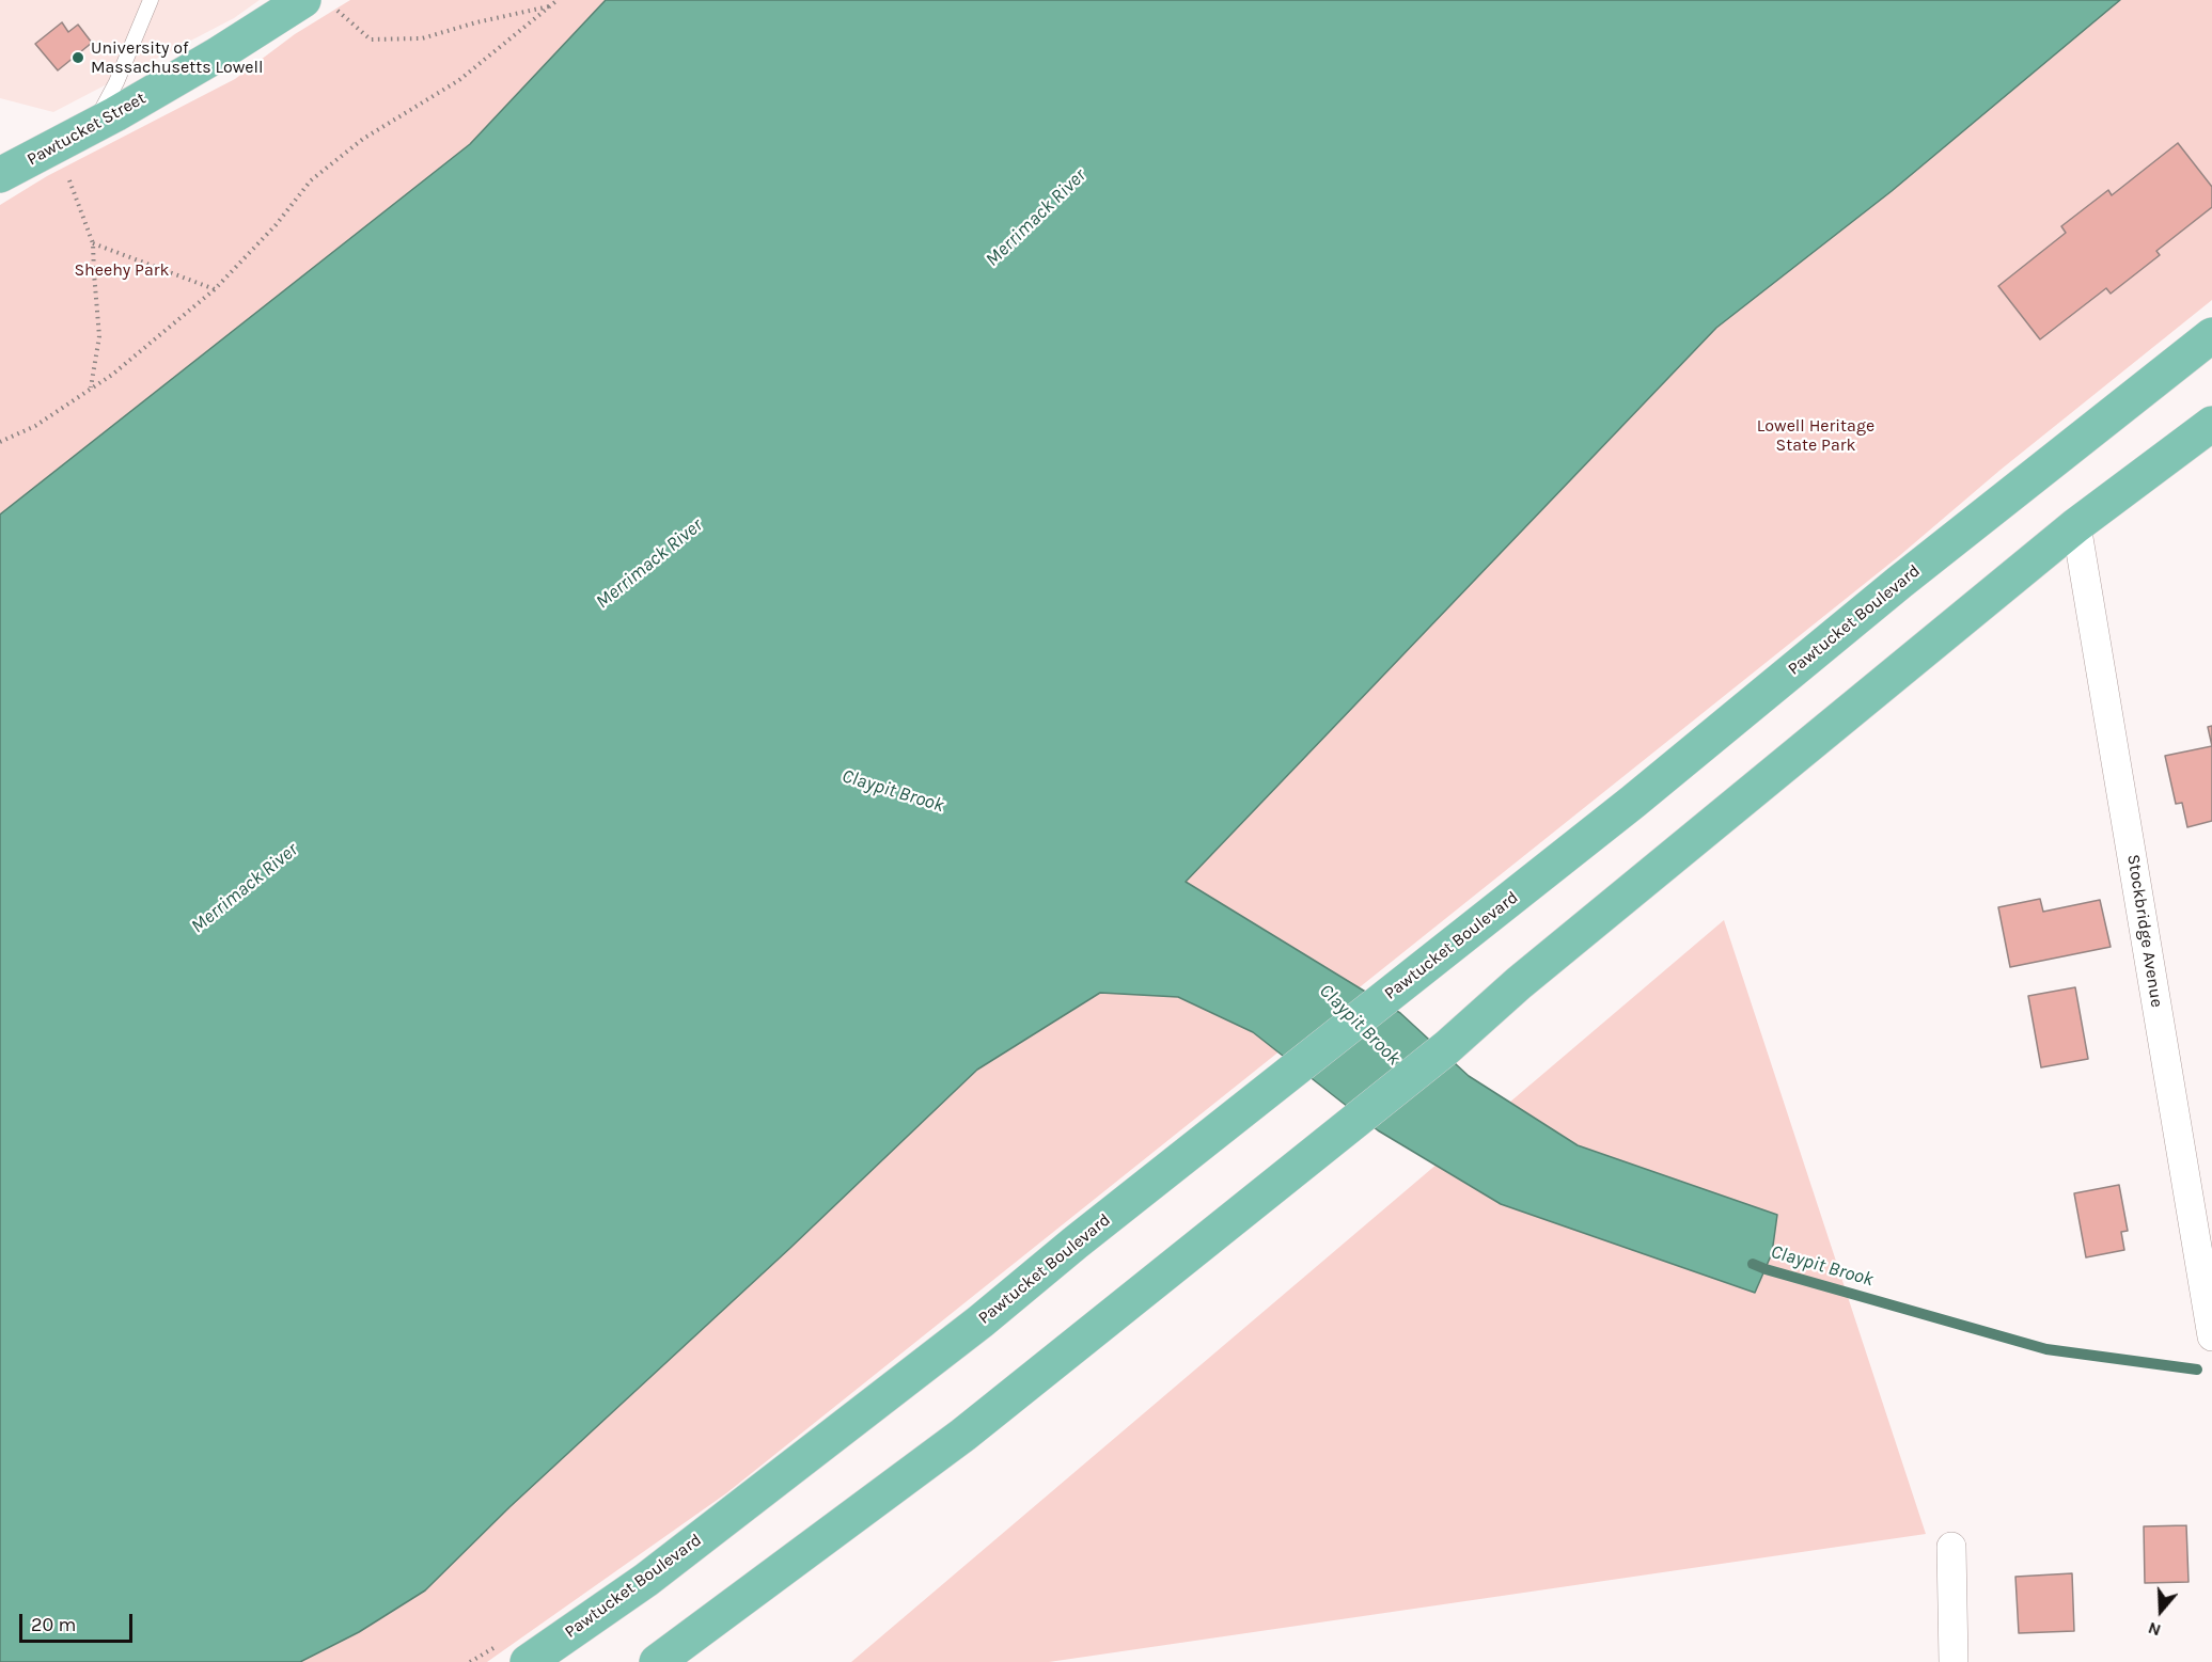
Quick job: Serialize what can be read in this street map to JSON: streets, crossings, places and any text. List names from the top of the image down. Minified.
{"streets":{"main road":["Pawtucket Street","Pawtucket Boulevard"],"street":["Stockbridge Avenue"]},"water":["Merrimack River","Claypit Brook"],"parks":["Sheehy Park","Lowell Heritage State Park"],"places":["University of Massachusetts Lowell"],"scale_bar":"20 m","north":"bottom"}
